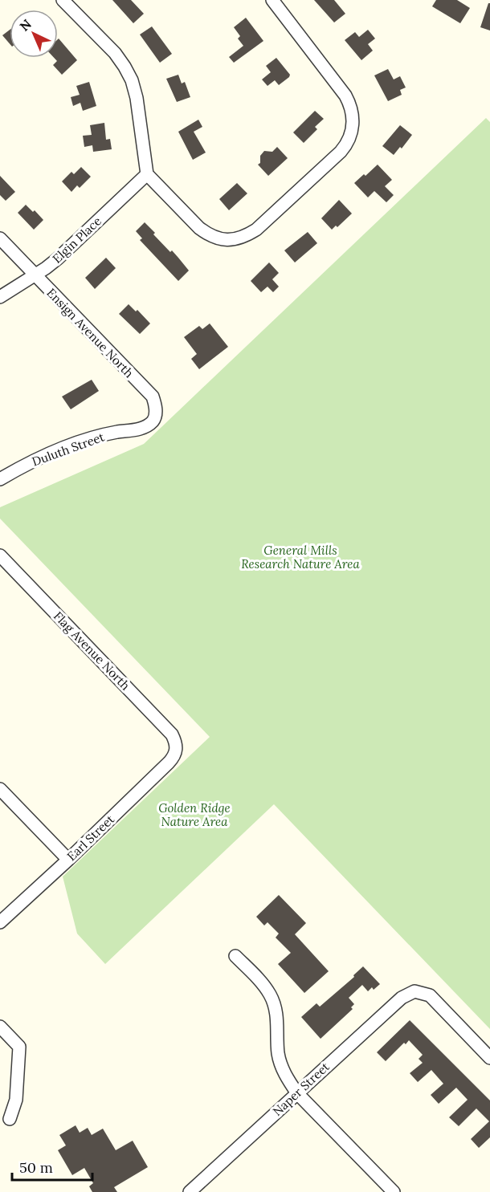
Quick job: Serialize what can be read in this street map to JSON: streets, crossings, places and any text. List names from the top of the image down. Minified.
{"streets":{"street":["Elgin Place","Ensign Avenue North","Duluth Street","Flag Avenue North","Earl Street","Naper Street"]},"crossings":[["Elgin Place","Ensign Avenue North"],["Ensign Avenue North","Duluth Street"],["Flag Avenue North","Earl Street"]],"parks":["General Mills Research Nature Area","Golden Ridge Nature Area"],"scale_bar":"50 m","north":"top left"}
